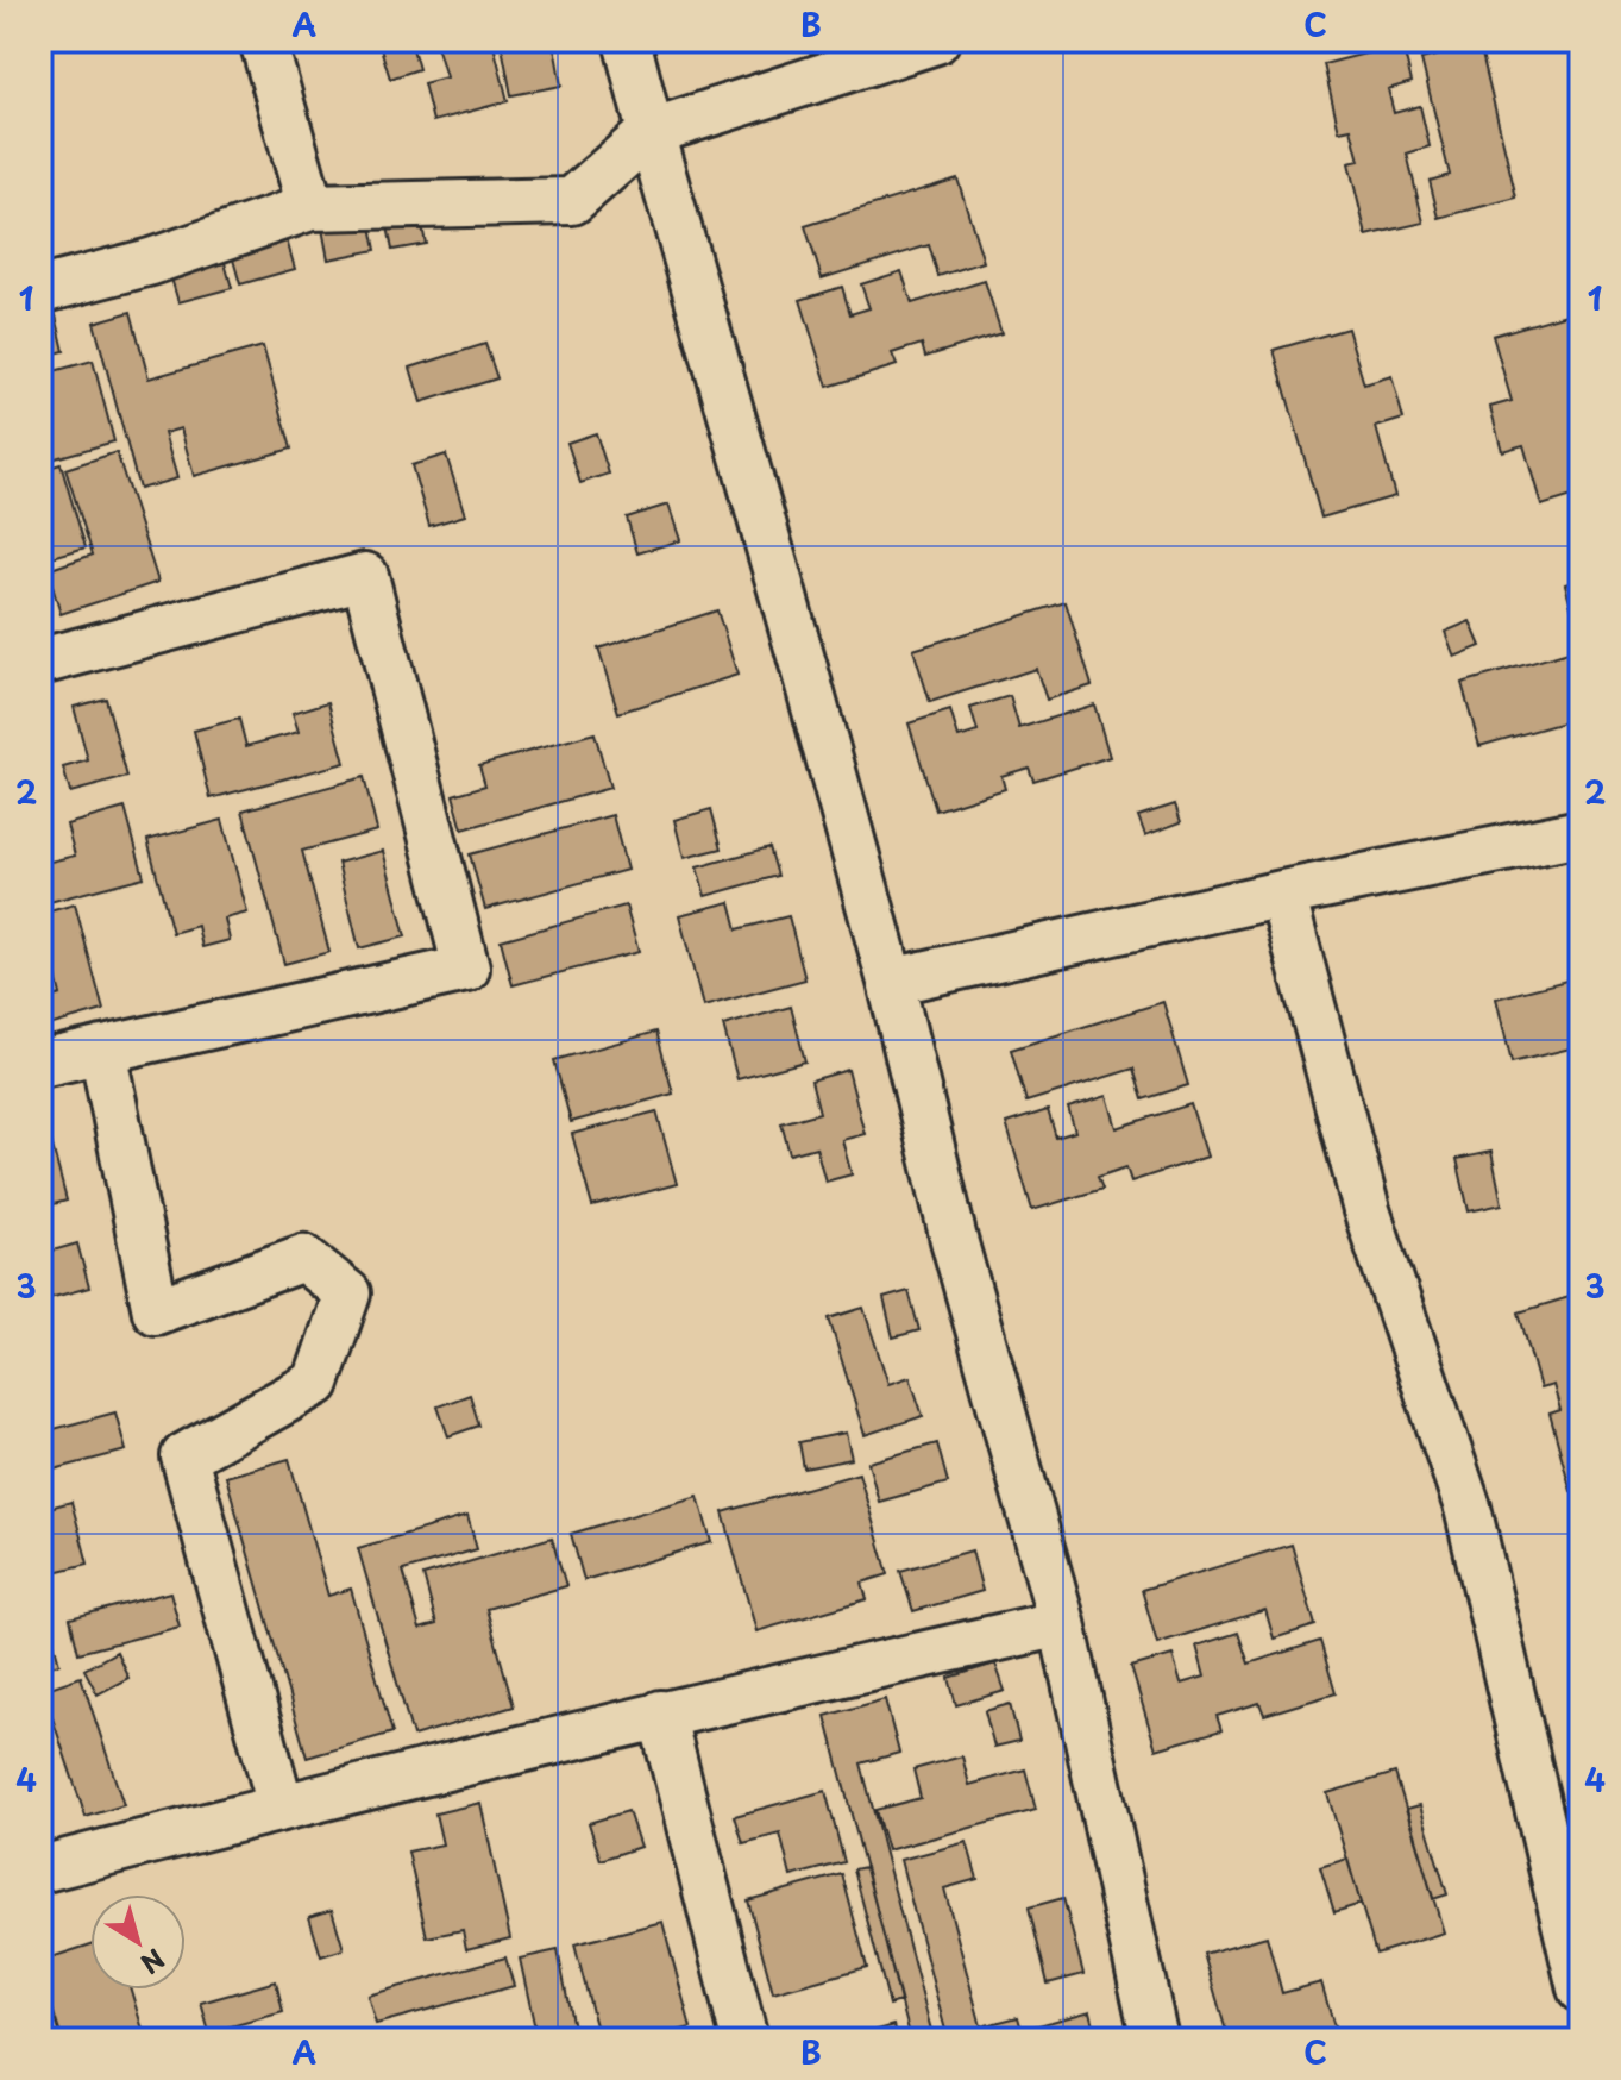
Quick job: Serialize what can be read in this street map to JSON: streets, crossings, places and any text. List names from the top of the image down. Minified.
{"north":"bottom right","grid":{"columns":["A","B","C"],"rows":["1","2","3","4"]}}
